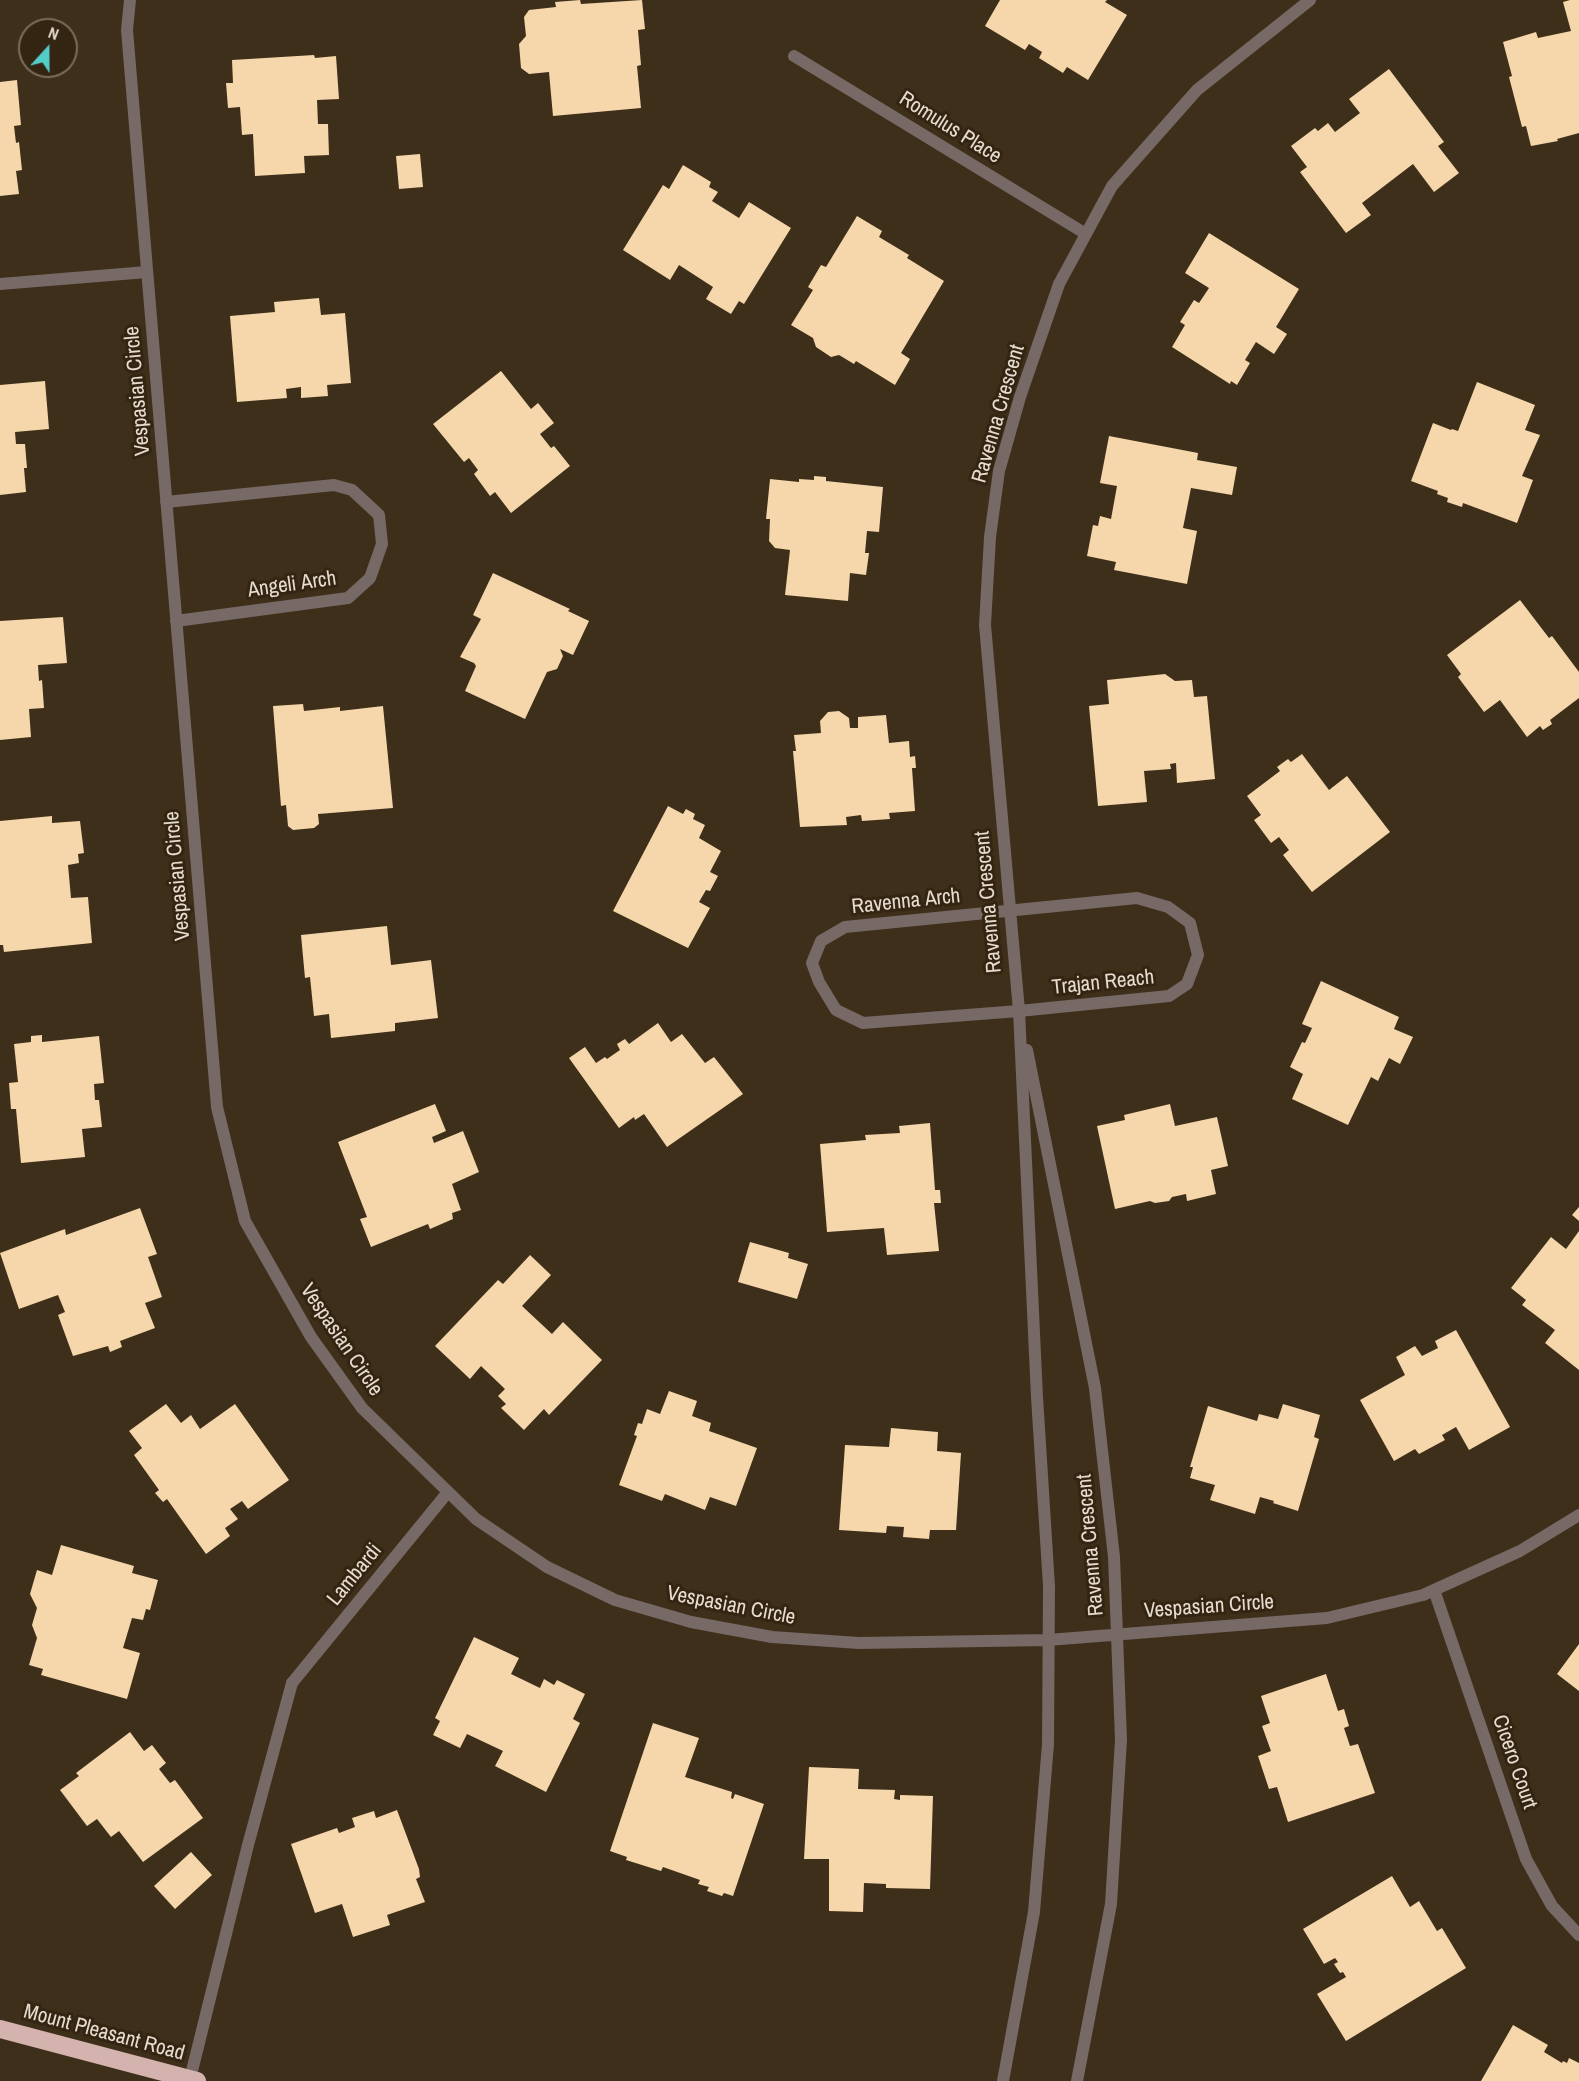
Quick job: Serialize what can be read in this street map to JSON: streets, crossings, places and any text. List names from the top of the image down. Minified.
{"streets":{"highway":["Mount Pleasant Road"],"street":["Romulus Place","Vespasian Circle","Ravenna Crescent","Angeli Arch","Ravenna Arch","Trajan Reach","Lambardi","Cicero Court"]},"crossings":[["Romulus Place","Ravenna Crescent"],["Vespasian Circle","Ravenna Crescent"],["Vespasian Circle","Angeli Arch"],["Vespasian Circle","Lambardi"],["Vespasian Circle","Cicero Court"],["Ravenna Crescent","Ravenna Arch"],["Ravenna Crescent","Trajan Reach"],["Ravenna Arch","Trajan Reach"],["Lambardi","Mount Pleasant Road"]],"north":"top"}
